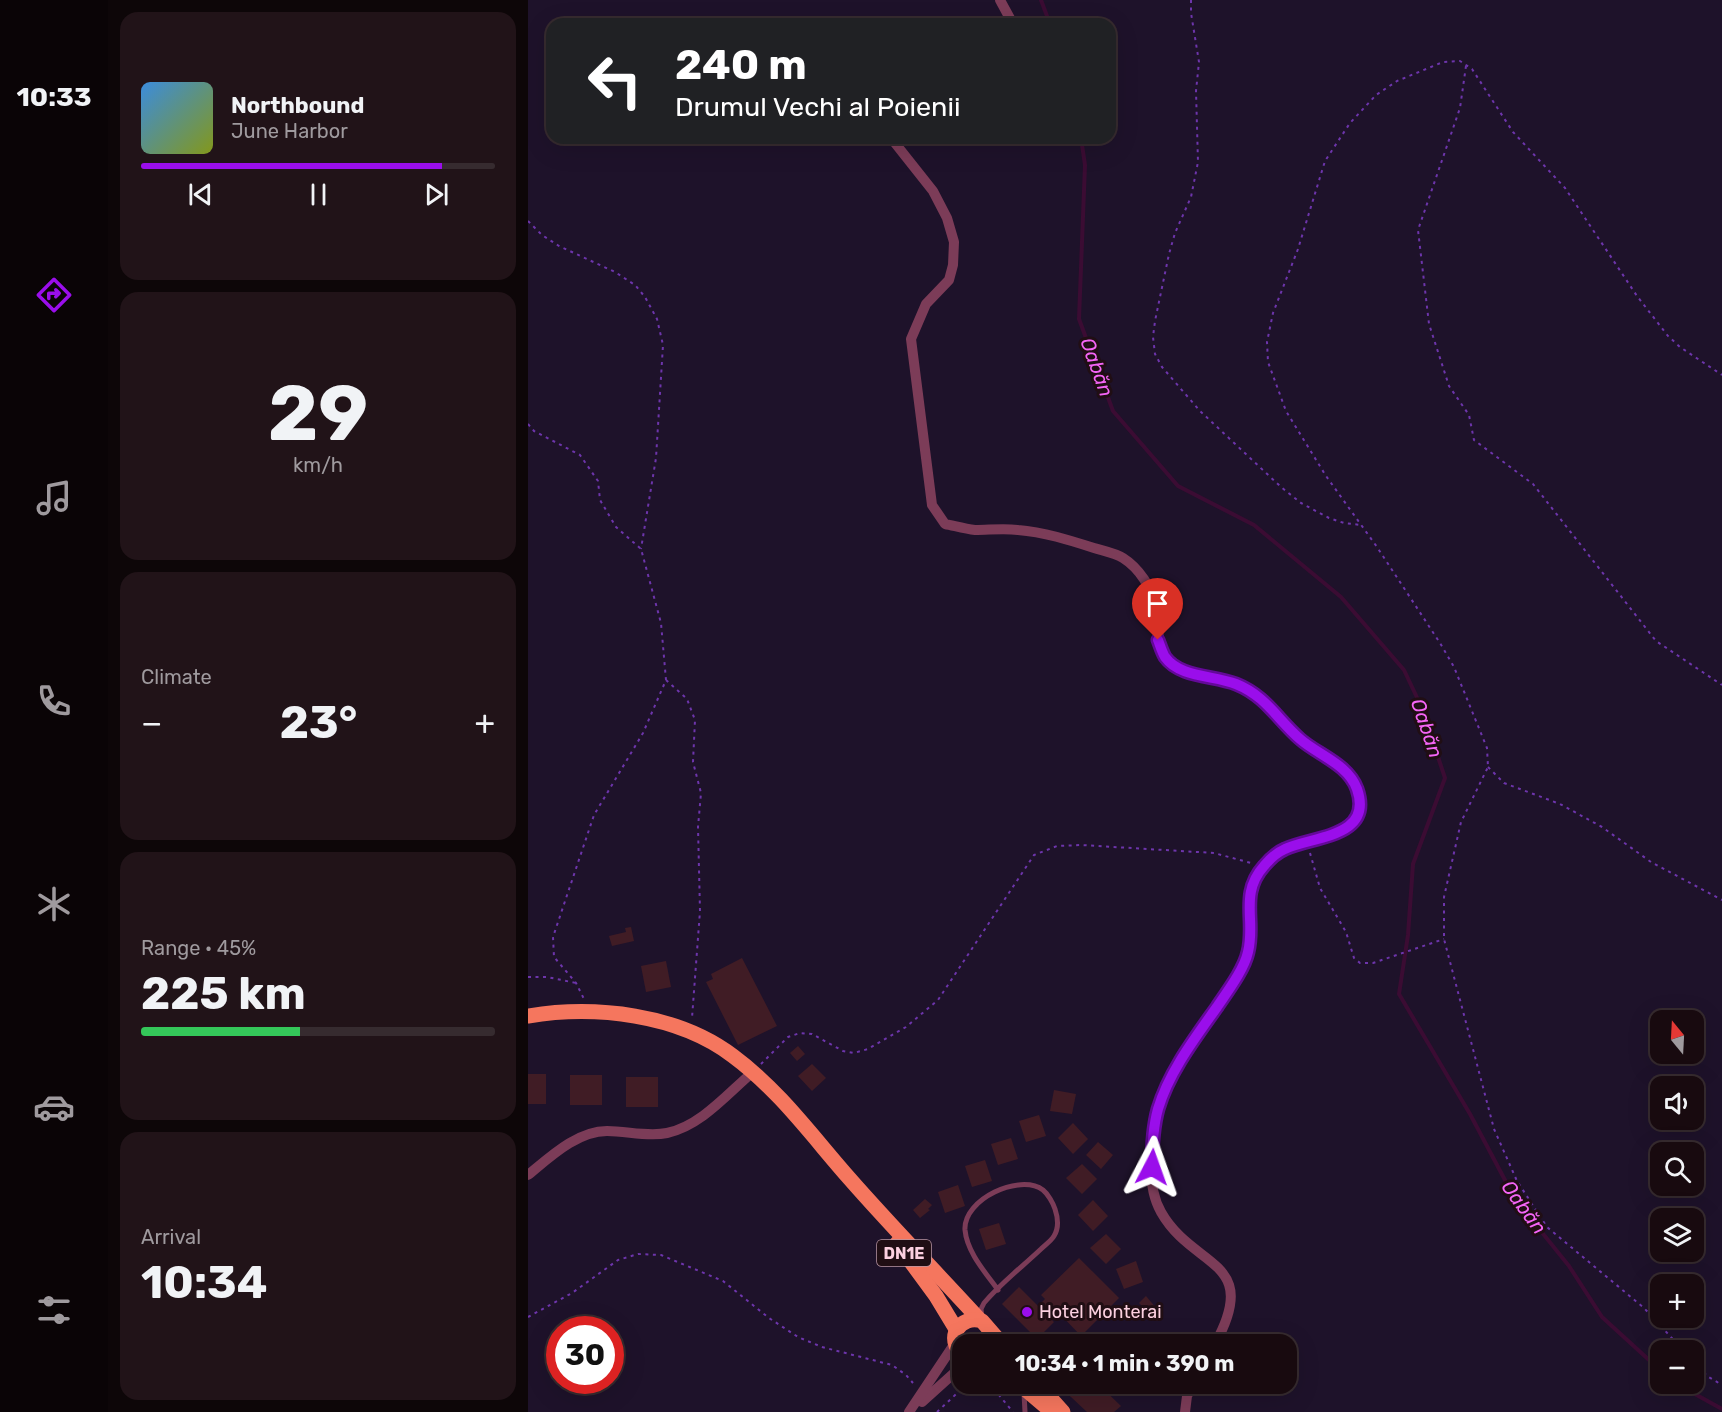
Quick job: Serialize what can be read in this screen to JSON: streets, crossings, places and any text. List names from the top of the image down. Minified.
{"streets":{"main road":["DN1E"]},"water":["Oabăn"],"places":["Hotel Monterai"],"north":"top","page":{"tabs":"10:33","turn":["240 m","Drumul Vechi al Poienii"],"song":["Northbound","June Harbor"],"tile":[["29","km/h"],"Climate",["Range · 45%","225 km"],["Arrival","10:34"]],"heat":["−","23°","+"],"map_buttons":["+","−"],"limit":"30","trip":"10:34 · 1 min · 390 m"}}
